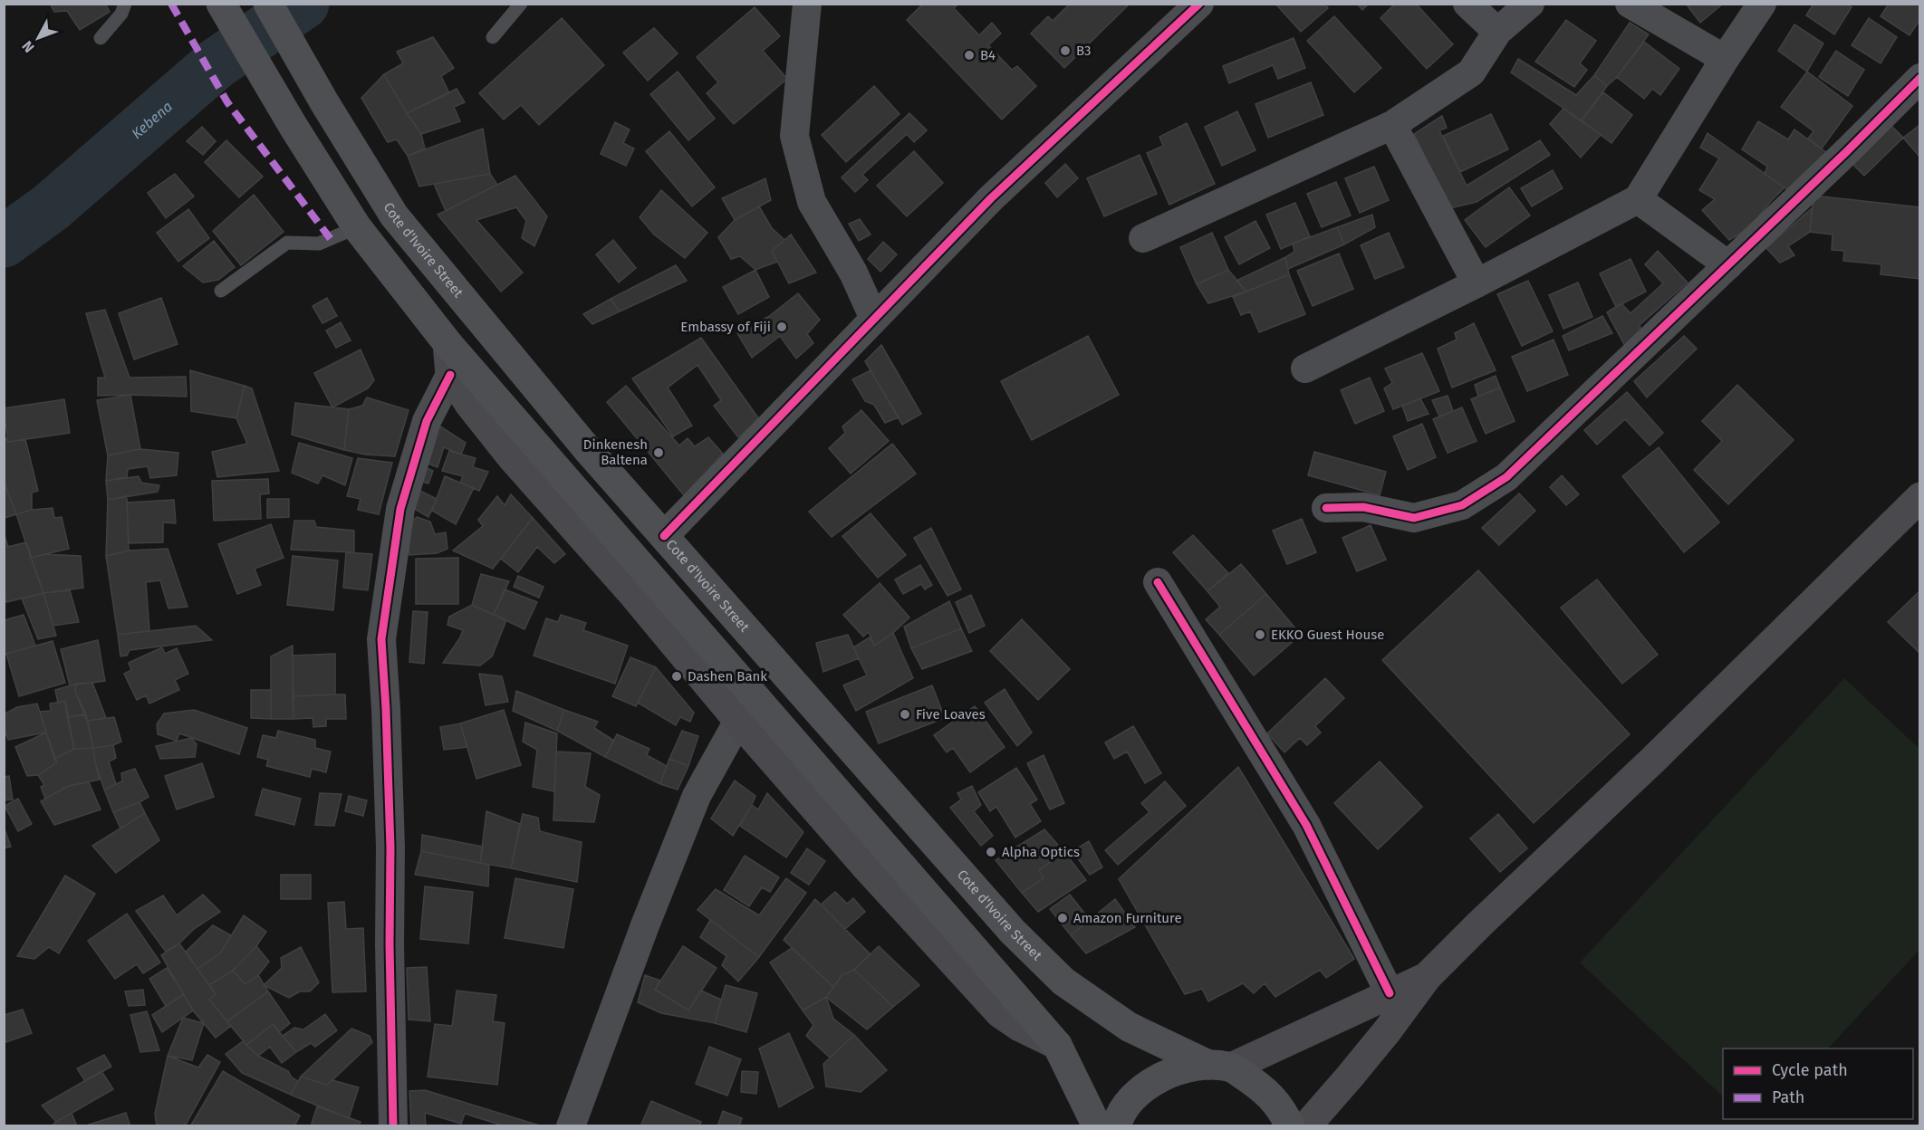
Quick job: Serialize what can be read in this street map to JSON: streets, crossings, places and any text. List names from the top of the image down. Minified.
{"streets":{"main road":["Cote d'Ivoire Street"]},"water":["Kebena"],"places":["B3","B4","Embassy of Fiji","Dinkenesh Baltena","EKKO Guest House","Dashen Bank","Five Loaves","Alpha Optics","Amazon Furniture"],"legend":["Cycle path","Path"],"north":"bottom left"}
